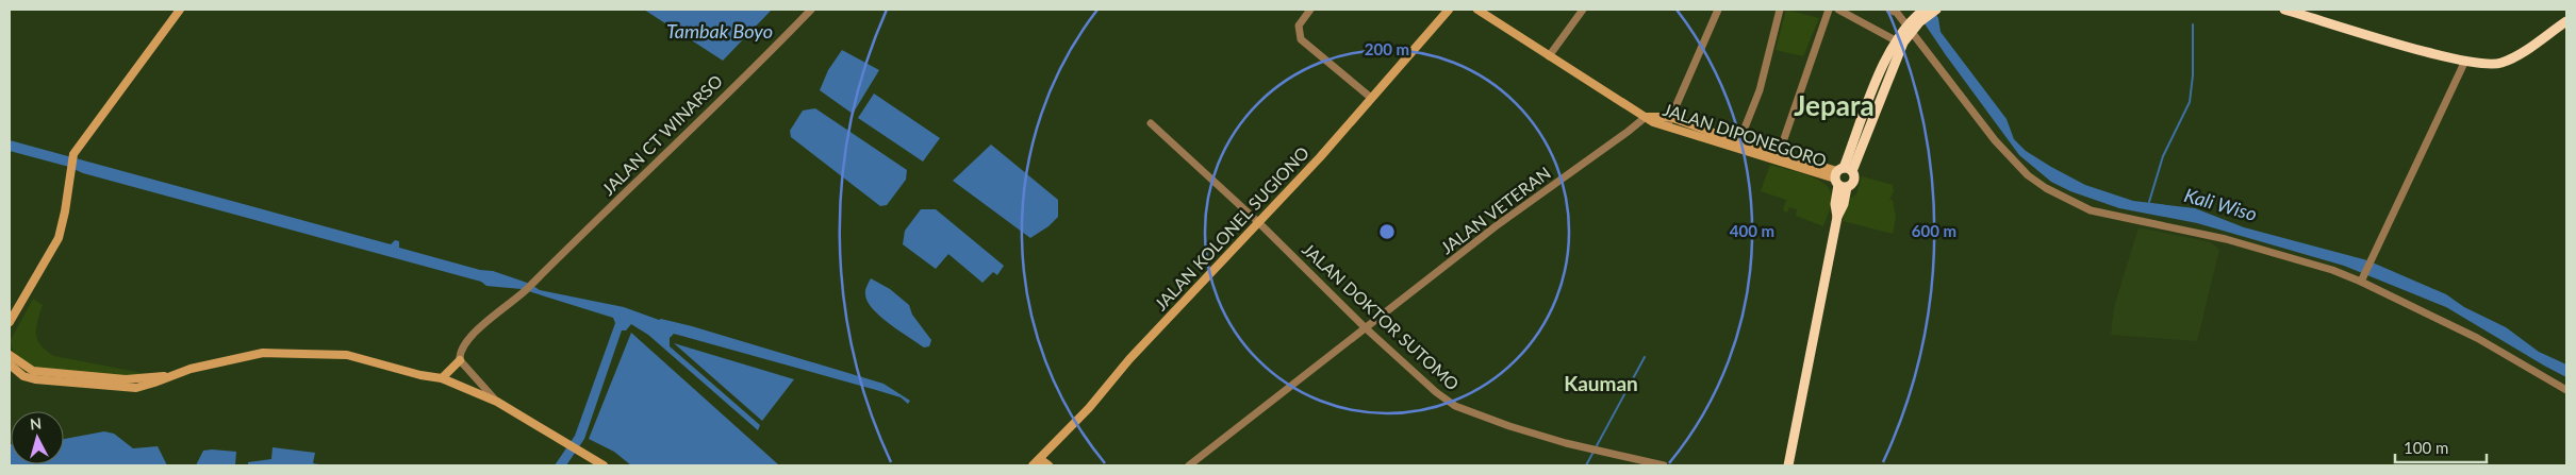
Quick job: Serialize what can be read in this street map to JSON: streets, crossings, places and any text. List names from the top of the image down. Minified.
{"streets":{"main road":["JALAN DIPONEGORO","JALAN KOLONEL SUGIONO"],"street":["JALAN CT WINARSO","JALAN VETERAN","JALAN DOKTOR SUTOMO"]},"crossings":[["JALAN DIPONEGORO","JALAN VETERAN"],["JALAN VETERAN","JALAN DOKTOR SUTOMO"],["JALAN KOLONEL SUGIONO","JALAN DOKTOR SUTOMO"]],"districts":["Jepara","Kauman"],"water":["Tambak Boyo","Kali Wiso"],"scale_bar":"100 m","north":"top","rings":["200 m","400 m","600 m"]}
